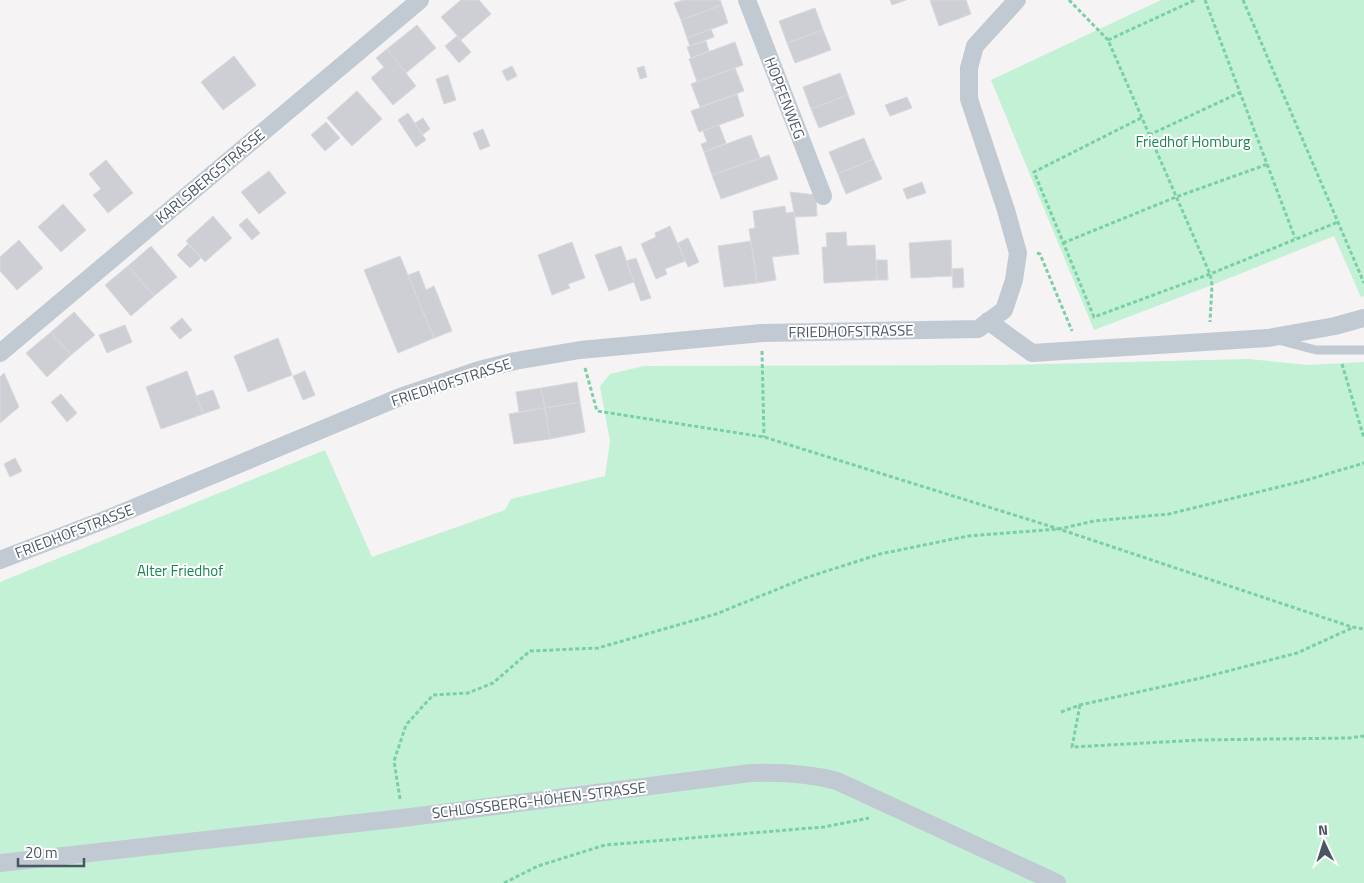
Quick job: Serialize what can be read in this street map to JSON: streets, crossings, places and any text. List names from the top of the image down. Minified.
{"streets":{"street":["HOPFENWEG","KARLSBERGSTRASSE","FRIEDHOFSTRASSE","SCHLOSSBERG-HÖHEN-STRASSE"]},"parks":["Friedhof Homburg","Alter Friedhof"],"scale_bar":"20 m","north":"top"}
